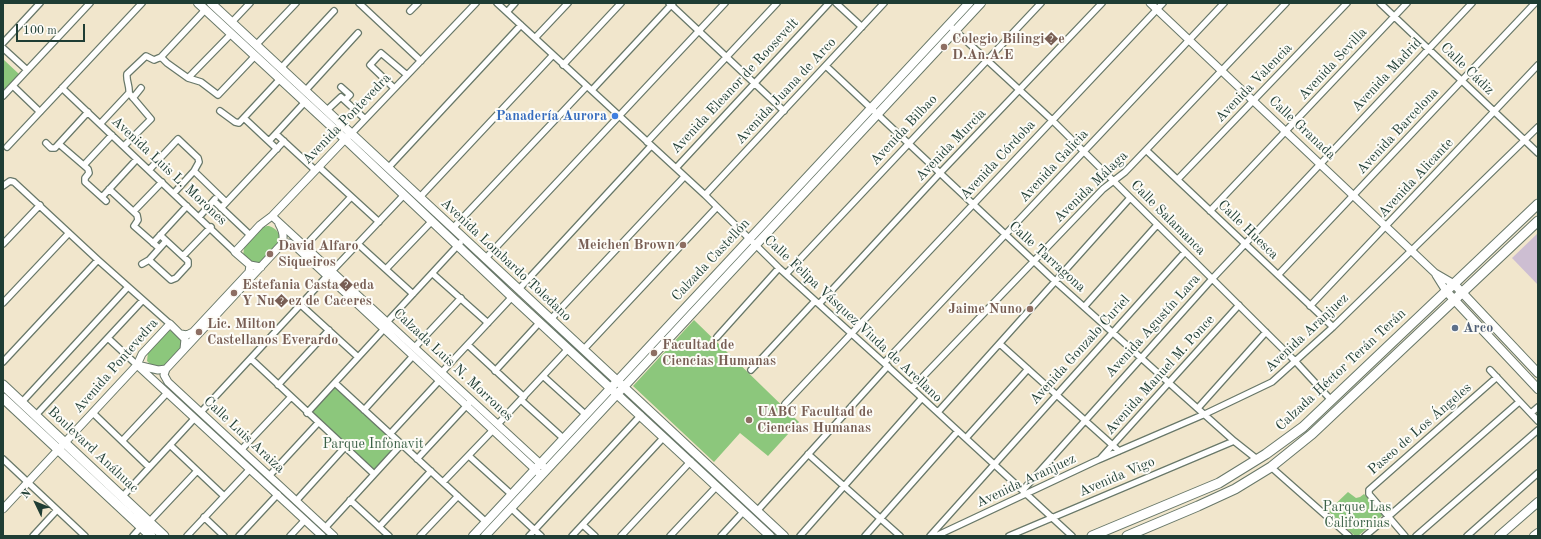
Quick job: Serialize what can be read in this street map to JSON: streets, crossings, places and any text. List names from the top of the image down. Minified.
{"streets":{"main road":["Calle Granada","Avenida Lombardo Toledano","Calzada Castellón","Calzada Héctor Terán Terán","Boulevard Anáhuac"],"street":["Avenida Sevilla","Calle Cádiz","Avenida Madrid","Avenida Valencia","Avenida Eleanor de Roosevelt","Avenida Juana de Arco","Avenida Pontevedra","Avenida Bilbao","Avenida Barcelona","Avenida Murcia","Avenida Córdoba","Avenida Galicia","Avenida Luis L. Morones","Avenida Alicante","Avenida Málaga","Calle Salamanca","Calle Huesca","Calle Tarragona","Calle Felipa Vásquez Viuda de Arellano","Avenida Agustín Lara","Avenida Aranjuez","Avenida Gonzalo Curiel","Calzada Luis N. Morrones","Avenida Manuel M. Ponce","Paseo de Los Ángeles","Calle Luis Araiza","Avenida Vigo"]},"crossings":[["Avenida Sevilla","Calle Cádiz"],["Avenida Sevilla","Calle Granada"],["Avenida Sevilla","Calle Huesca"],["Calle Cádiz","Avenida Madrid"],["Calle Cádiz","Avenida Barcelona"],["Calle Cádiz","Avenida Alicante"],["Calle Cádiz","Avenida Aranjuez"],["Avenida Madrid","Calle Granada"],["Avenida Madrid","Avenida Agustín Lara"],["Avenida Valencia","Calle Granada"],["Avenida Valencia","Calle Huesca"],["Avenida Eleanor de Roosevelt","Calle Felipa Vásquez Viuda de Arellano"],["Avenida Juana de Arco","Calle Tarragona"],["Avenida Juana de Arco","Calle Felipa Vásquez Viuda de Arellano"],["Avenida Pontevedra","Avenida Luis L. Morones"],["Avenida Pontevedra","Avenida Lombardo Toledano"],["Avenida Pontevedra","Calzada Luis N. Morrones"],["Avenida Pontevedra","Calle Luis Araiza"],["Avenida Pontevedra","Boulevard Anáhuac"],["Calle Granada","Avenida Barcelona"],["Calle Granada","Avenida Córdoba"],["Calle Granada","Avenida Galicia"],["Calle Granada","Avenida Alicante"],["Calle Granada","Avenida Málaga"],["Calle Granada","Avenida Agustín Lara"],["Calle Granada","Avenida Aranjuez"],["Calle Granada","Calzada Héctor Terán Terán"],["Avenida Bilbao","Calle Salamanca"],["Avenida Bilbao","Calle Tarragona"],["Avenida Bilbao","Calle Felipa Vásquez Viuda de Arellano"],["Avenida Barcelona","Calle Huesca"],["Avenida Murcia","Calle Salamanca"],["Avenida Murcia","Calle Tarragona"],["Avenida Murcia","Calle Felipa Vásquez Viuda de Arellano"],["Avenida Córdoba","Calle Salamanca"],["Avenida Córdoba","Calle Tarragona"],["Avenida Córdoba","Calle Felipa Vásquez Viuda de Arellano"],["Avenida Galicia","Calle Salamanca"],["Avenida Galicia","Calle Tarragona"],["Avenida Galicia","Avenida Lombardo Toledano"],["Avenida Galicia","Calle Felipa Vásquez Viuda de Arellano"],["Avenida Alicante","Calle Huesca"],["Avenida Málaga","Calle Salamanca"],["Avenida Málaga","Calle Huesca"],["Avenida Málaga","Calle Tarragona"],["Avenida Málaga","Calle Felipa Vásquez Viuda de Arellano"],["Calle Salamanca","Calzada Castellón"],["Calle Salamanca","Avenida Agustín Lara"],["Calle Salamanca","Avenida Aranjuez"],["Calle Salamanca","Avenida Gonzalo Curiel"],["Calle Salamanca","Calzada Héctor Terán Terán"],["Calle Salamanca","Avenida Manuel M. Ponce"],["Calle Huesca","Avenida Agustín Lara"],["Calle Huesca","Avenida Aranjuez"],["Calle Tarragona","Calzada Castellón"],["Calle Tarragona","Avenida Agustín Lara"],["Calle Tarragona","Avenida Aranjuez"],["Calle Tarragona","Avenida Gonzalo Curiel"],["Calle Tarragona","Calzada Héctor Terán Terán"],["Calle Tarragona","Avenida Manuel M. Ponce"],["Calle Tarragona","Avenida Vigo"],["Avenida Lombardo Toledano","Calzada Castellón"],["Calzada Castellón","Calle Felipa Vásquez Viuda de Arellano"],["Calzada Castellón","Calzada Luis N. Morrones"],["Calle Felipa Vásquez Viuda de Arellano","Avenida Agustín Lara"],["Calle Felipa Vásquez Viuda de Arellano","Avenida Aranjuez"],["Calle Felipa Vásquez Viuda de Arellano","Avenida Gonzalo Curiel"],["Calle Felipa Vásquez Viuda de Arellano","Avenida Vigo"],["Avenida Agustín Lara","Avenida Aranjuez"],["Avenida Aranjuez","Avenida Manuel M. Ponce"]],"parks":["Parque Infonavit","Parque Las Californias"],"places":["Colegio Bilingi�e D.An.A.E","Panadería Aurora","Meichen Brown","David Alfaro Siqueiros","Estefania Casta�eda Y Nu�ez de Caceres","Jaime Nuno","Arco","Lic. Milton Castellanos Everardo","Facultad de Ciencias Humanas","UABC Facultad de Ciencias Humanas"],"scale_bar":"100 m","north":"top left"}
